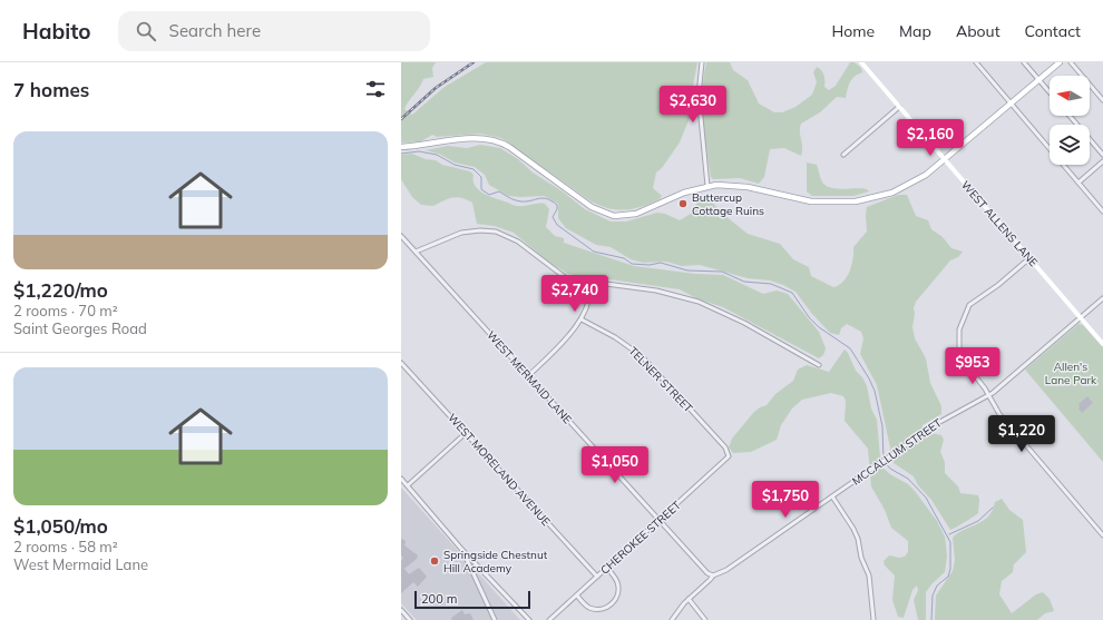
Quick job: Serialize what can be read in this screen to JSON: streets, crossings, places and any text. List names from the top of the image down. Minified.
{"streets":{"street":["WEST ALLENS LANE","WEST MERMAID LANE","TELNER STREET","MCCALLUM STREET","WEST MORELAND AVENUE","CHEROKEE STREET"]},"crossings":[["WEST ALLENS LANE","MCCALLUM STREET"],["WEST MERMAID LANE","MCCALLUM STREET"],["WEST MERMAID LANE","CHEROKEE STREET"],["TELNER STREET","CHEROKEE STREET"],["WEST MORELAND AVENUE","CHEROKEE STREET"]],"parks":["Allen's Lane Park"],"places":["Buttercup Cottage Ruins","Springside Chestnut Hill Academy"],"scale_bar":"200 m","north":"left","page":{"header":"Habito","search":"Search here","nav":["Home","Map","About","Contact"],"heading":"7 homes","price":["$2,630","$2,160","$2,740","$953","$1,220","$1,050","$1,750"],"list":[{"name":"$1,220/mo","note":"2 rooms · 70 m² · Saint Georges Road"},{"name":"$1,050/mo","note":"2 rooms · 58 m² · West Mermaid Lane"}],"scale":"200 m"}}
